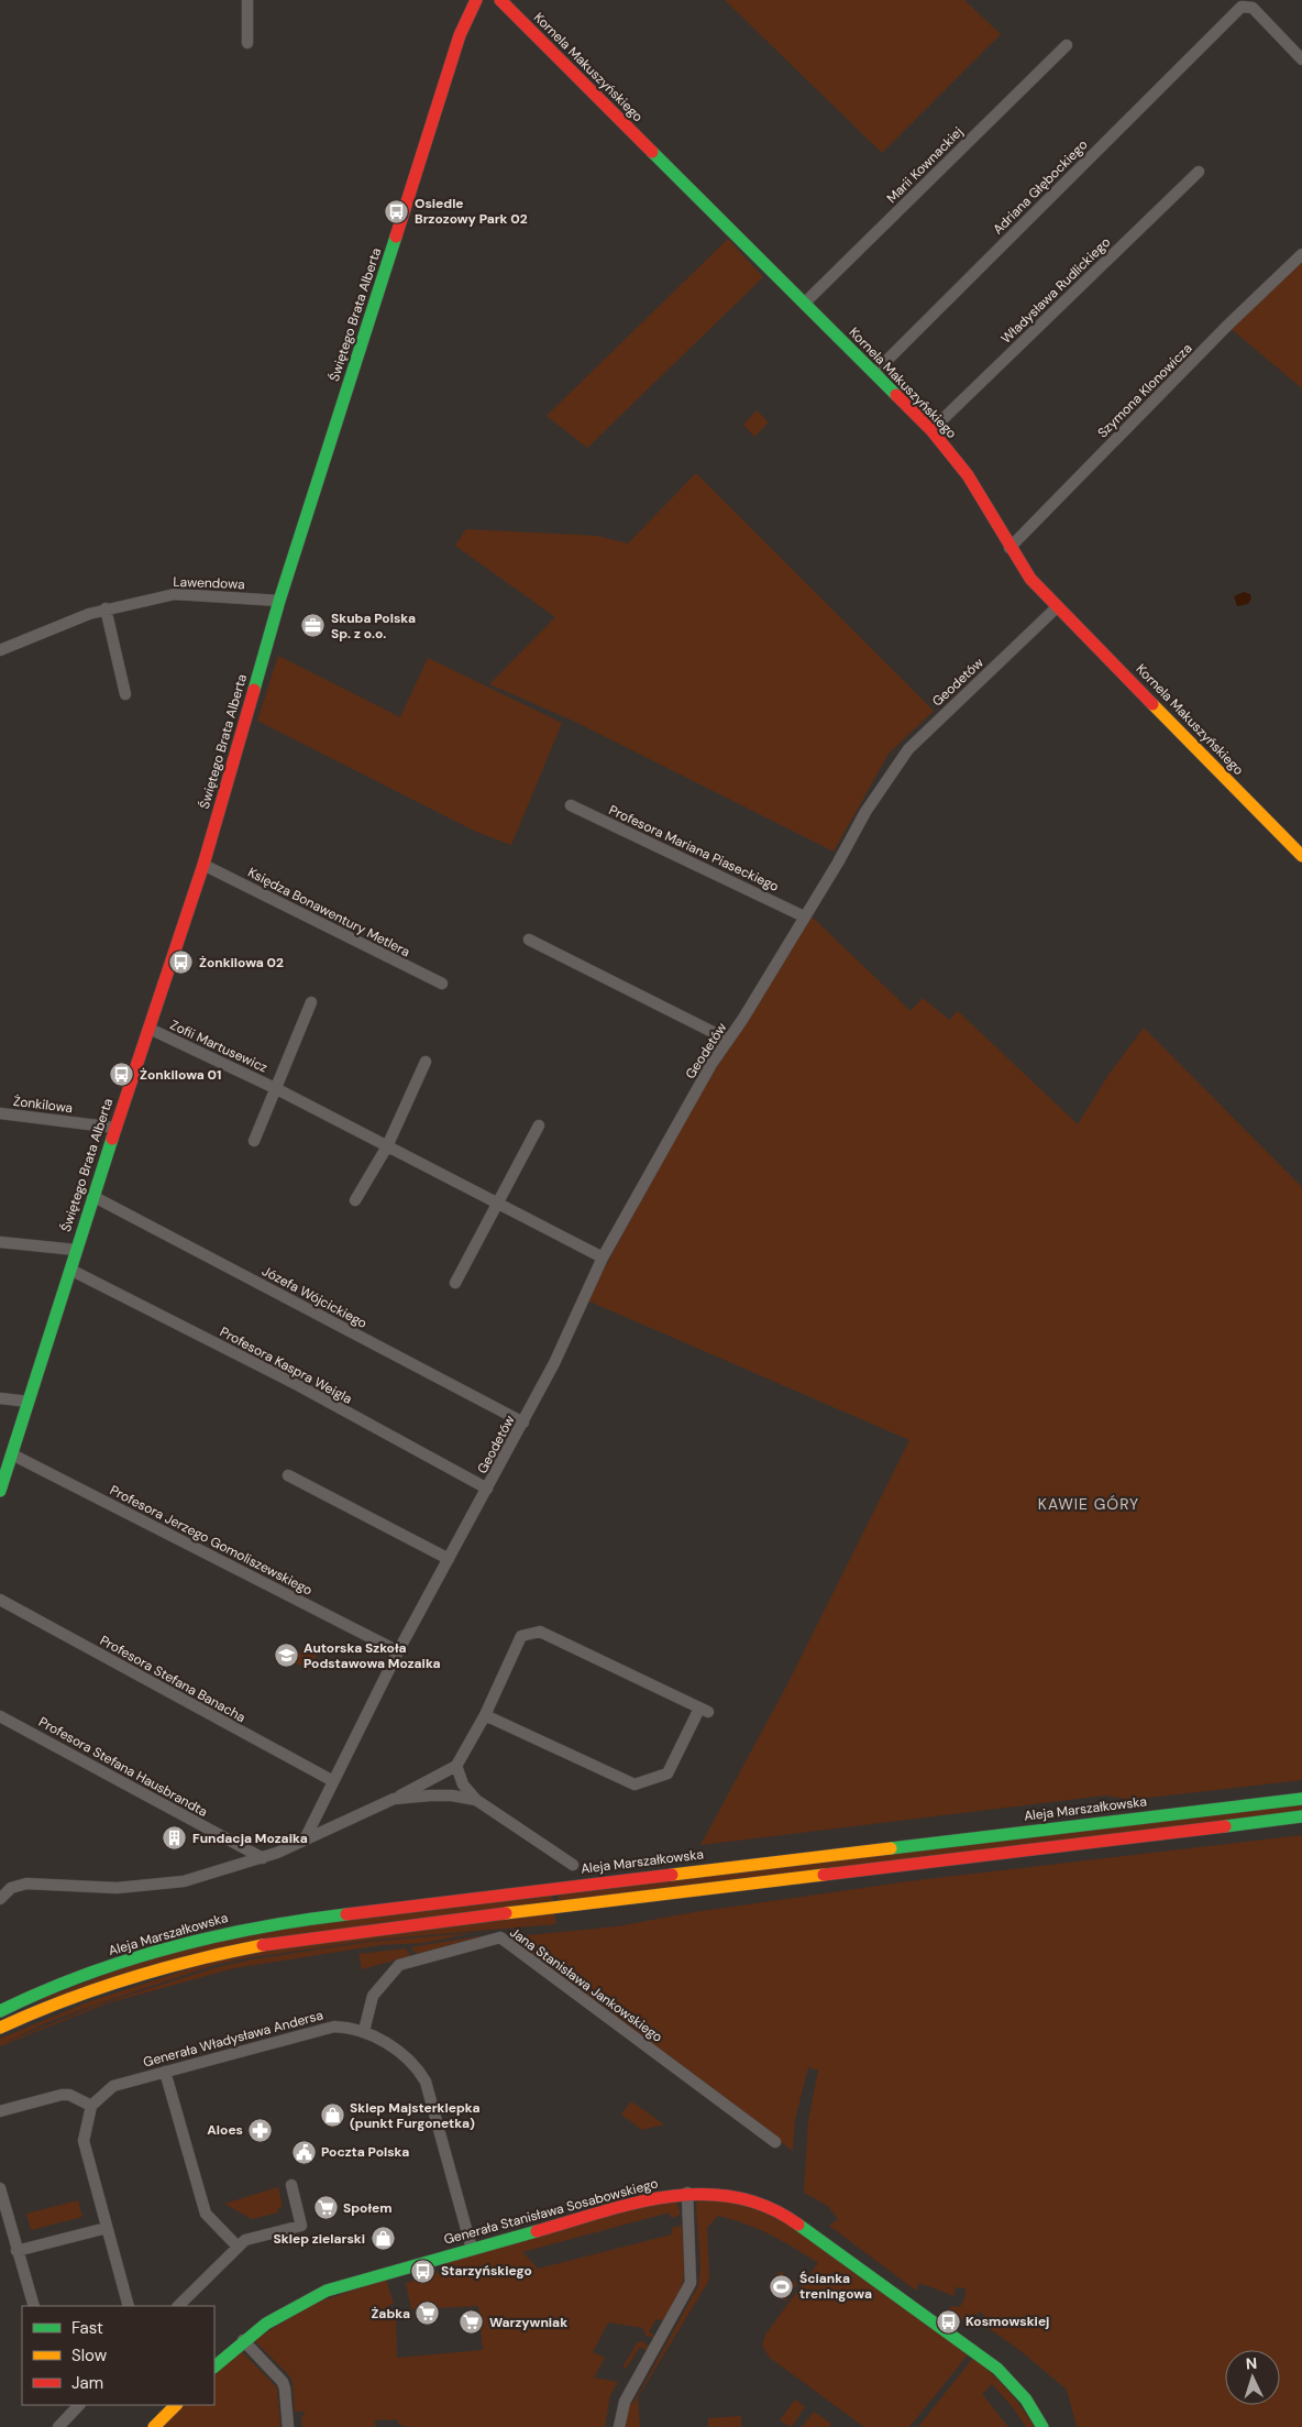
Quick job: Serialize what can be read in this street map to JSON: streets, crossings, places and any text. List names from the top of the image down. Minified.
{"streets":{"street":["Kornela Makuszyńskiego","Marii Kownackiej","Adriana Głębockiego","Władysława Rudlickiego","Świętego Brata Alberta","Szymona Klonowicza","Lawendowa","Geodetów","Profesora Mariana Piaseckiego","Księdza Bonawentury Metlera","Zofii Martusewicz","Żonkilowa","Józefa Wójcickiego","Profesora Kaspra Weigla","Profesora Jerzego Gomoliszewskiego","Profesora Stefana Banacha","Profesora Stefana Hausbrandta","Aleja Marszałkowska","Jana Stanisława Jankowskiego","Generała Władysława Andersa","Generała Stanisława Sosabowskiego"]},"crossings":[["Kornela Makuszyńskiego","Marii Kownackiej"],["Kornela Makuszyńskiego","Adriana Głębockiego"],["Kornela Makuszyńskiego","Władysława Rudlickiego"],["Kornela Makuszyńskiego","Szymona Klonowicza"],["Kornela Makuszyńskiego","Geodetów"],["Świętego Brata Alberta","Lawendowa"],["Świętego Brata Alberta","Księdza Bonawentury Metlera"],["Świętego Brata Alberta","Zofii Martusewicz"],["Świętego Brata Alberta","Żonkilowa"],["Świętego Brata Alberta","Józefa Wójcickiego"],["Świętego Brata Alberta","Profesora Kaspra Weigla"],["Świętego Brata Alberta","Profesora Jerzego Gomoliszewskiego"],["Geodetów","Profesora Mariana Piaseckiego"],["Geodetów","Zofii Martusewicz"],["Geodetów","Józefa Wójcickiego"],["Geodetów","Profesora Kaspra Weigla"],["Geodetów","Profesora Jerzego Gomoliszewskiego"],["Geodetów","Profesora Stefana Banacha"],["Jana Stanisława Jankowskiego","Generała Władysława Andersa"],["Generała Władysława Andersa","Generała Stanisława Sosabowskiego"]],"districts":["KAWIE GÓRY"],"places":{"bus stop":["Osiedle Brzozowy Park 02","Żonkilowa 02","Żonkilowa 01","Starzyńskiego","Kosmowskiej"],"office":["Skuba Polska Sp. z o.o."],"school or university":["Autorska Szkoła Podstawowa Mozaika"],"building":["Fundacja Mozaika"],"shop":["Sklep Majsterklepka (punkt Furgonetka)","Sklep zielarski"],"pharmacy":["Aloes"],"public building":["Poczta Polska"],"supermarket":["Społem","Żabka","Warzywniak"],"sports":["Ścianka treningowa"]},"legend":["Fast","Slow","Jam"],"north":"top"}
